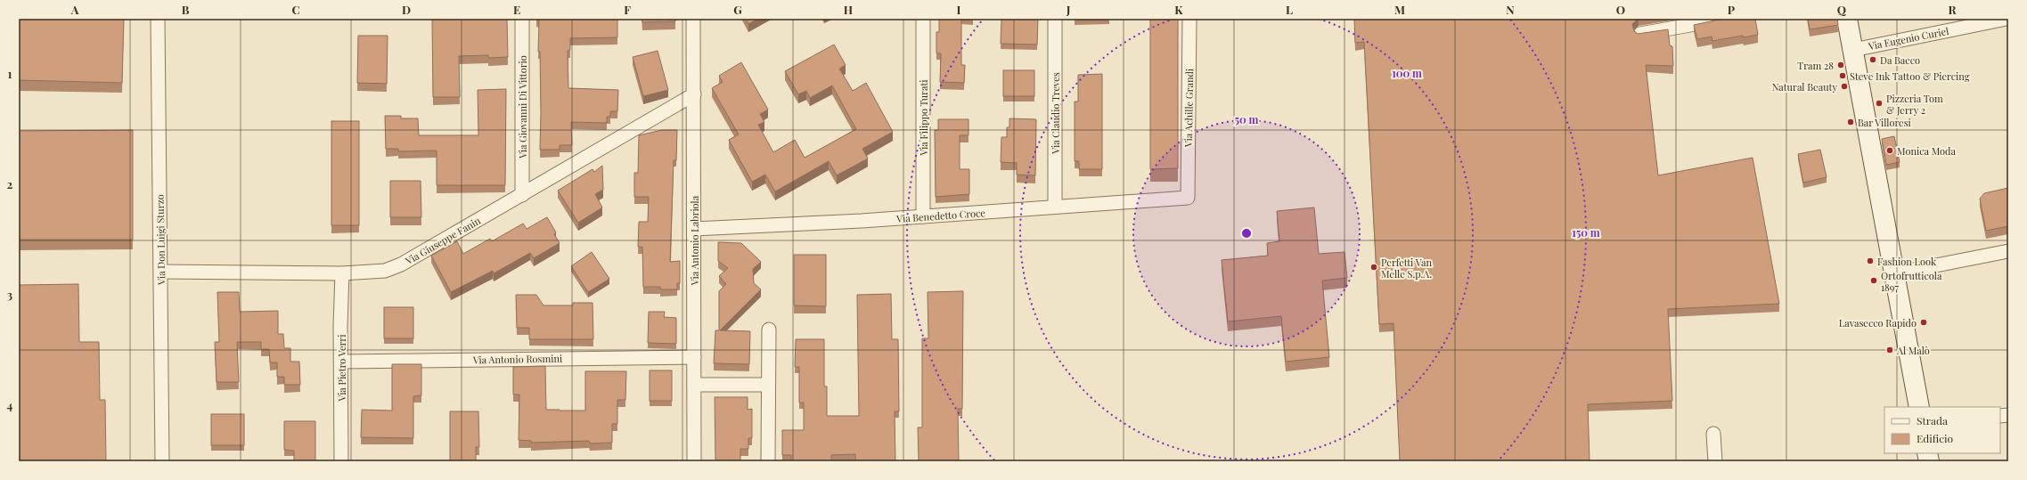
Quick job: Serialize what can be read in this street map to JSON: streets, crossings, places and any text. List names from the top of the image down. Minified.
{"streets":{"street":["Via Eugenio Curiel","Via Giovanni Di Vittorio","Via Achille Grandi","Via Claudio Treves","Via Filippo Turati","Via Benedetto Croce","Via Don Luigi Sturzo","Via Giuseppe Fanin","Via Antonio Labriola","Via Antonio Rosmini","Via Pietro Verri"]},"crossings":[["Via Giovanni Di Vittorio","Via Giuseppe Fanin"],["Via Achille Grandi","Via Benedetto Croce"],["Via Claudio Treves","Via Benedetto Croce"],["Via Filippo Turati","Via Benedetto Croce"],["Via Benedetto Croce","Via Antonio Labriola"],["Via Don Luigi Sturzo","Via Giuseppe Fanin"],["Via Giuseppe Fanin","Via Antonio Labriola"],["Via Giuseppe Fanin","Via Pietro Verri"],["Via Antonio Labriola","Via Antonio Rosmini"],["Via Antonio Rosmini","Via Pietro Verri"]],"places":["Da Bacco","Tram 28","Steve Ink Tattoo & Piercing","Natural Beauty","Pizzeria Tom & Jerry 2","Bar Villoresi","Monica Moda","Fashion Look","Perfetti Van Melle S.p.A.","Ortofrutticola 1897","Lavasecco Rapido","Al Malò"],"legend":["Strada","Edificio"],"grid":{"columns":["A","B","C","D","E","F","G","H","I","J","K","L","M","N","O","P","Q","R"],"rows":["1","2","3","4"]},"rings":["100 m","50 m","150 m"]}
